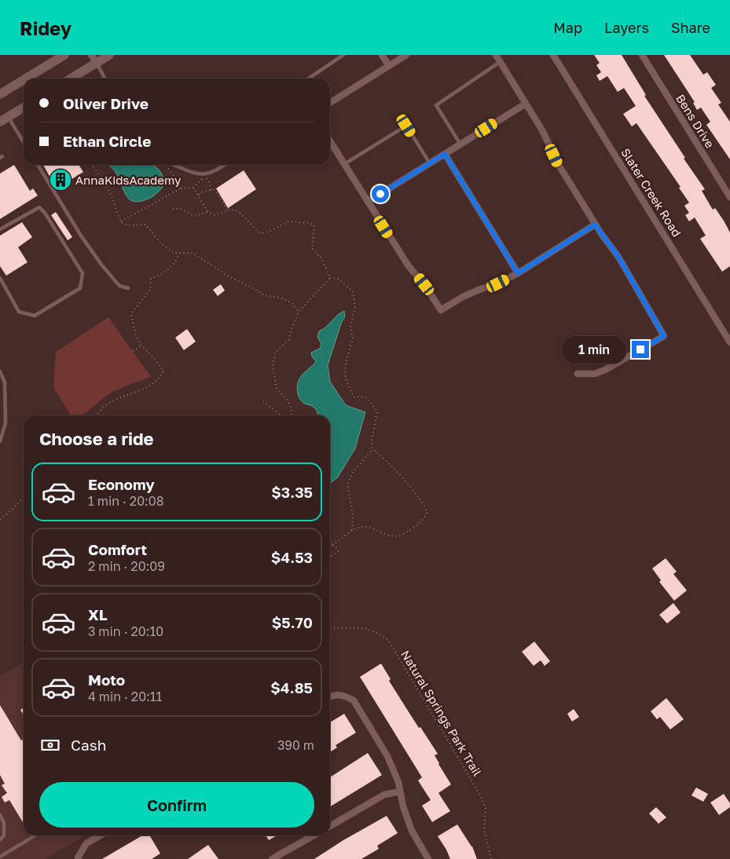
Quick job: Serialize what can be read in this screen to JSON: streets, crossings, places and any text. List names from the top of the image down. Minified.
{"streets":{"street":["Bens Drive","Slater Creek Road"],"path":["Natural Springs Park Trail"]},"places":{"building":["AnnaKidsAcademy"]},"page":{"header":"Ridey","nav":["Map","Layers","Share"],"banner":["Oliver Drive","Ethan Circle"],"bubble":"1 min","heading":"Choose a ride","list":[{"name":"Economy","note":"1 min · 20:08","value":"$3.35"},{"name":"Comfort","note":"2 min · 20:09","value":"$4.53"},{"name":"XL","note":"3 min · 20:10","value":"$5.70"},{"name":"Moto","note":"4 min · 20:11","value":"$4.85"}],"pay":["Cash","390 m"],"buttons":"Confirm"}}
